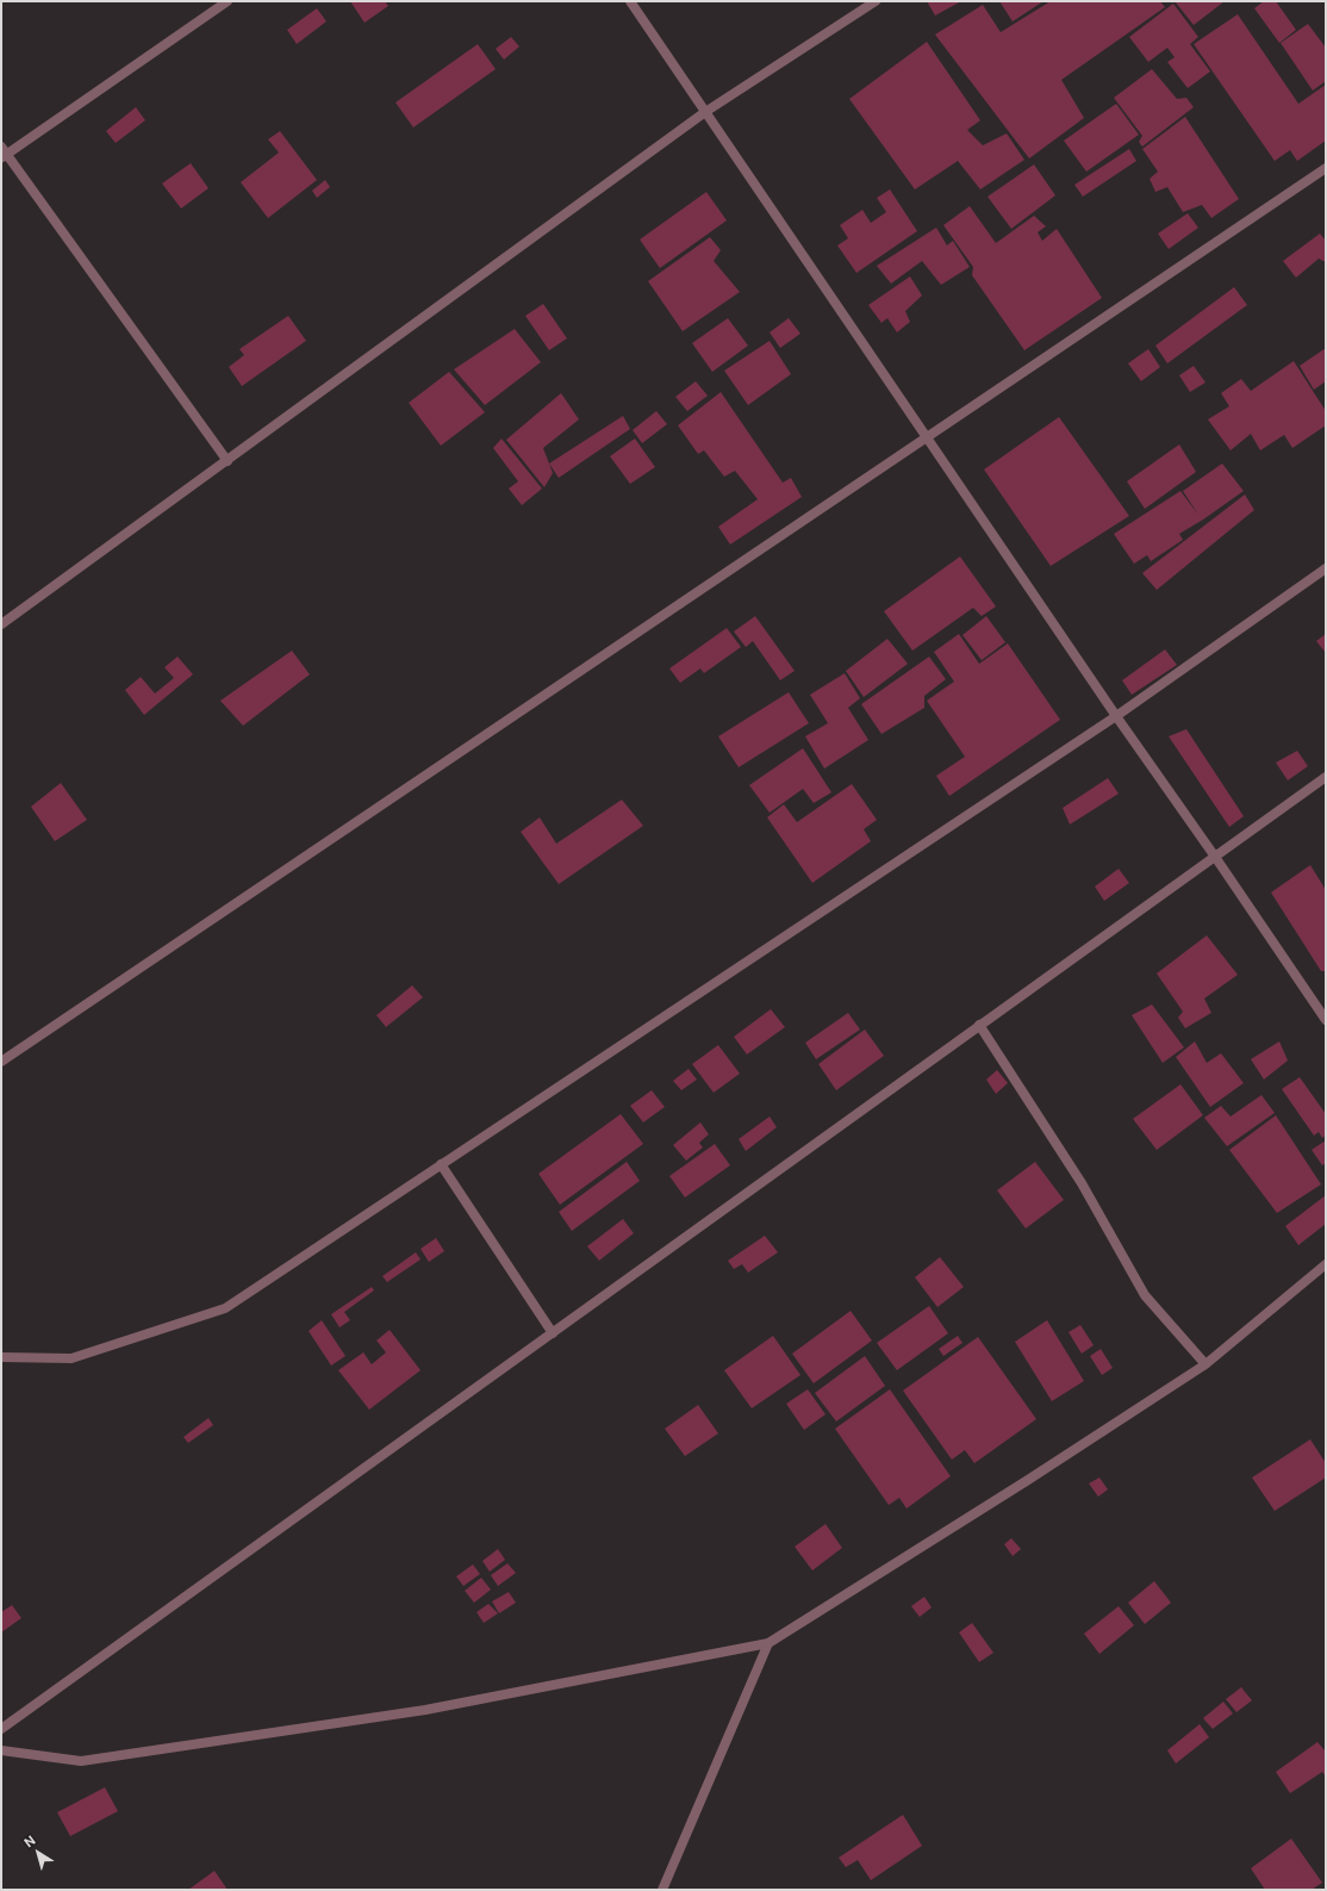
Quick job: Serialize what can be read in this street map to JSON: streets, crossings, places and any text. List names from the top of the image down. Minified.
{"north":"top left"}
